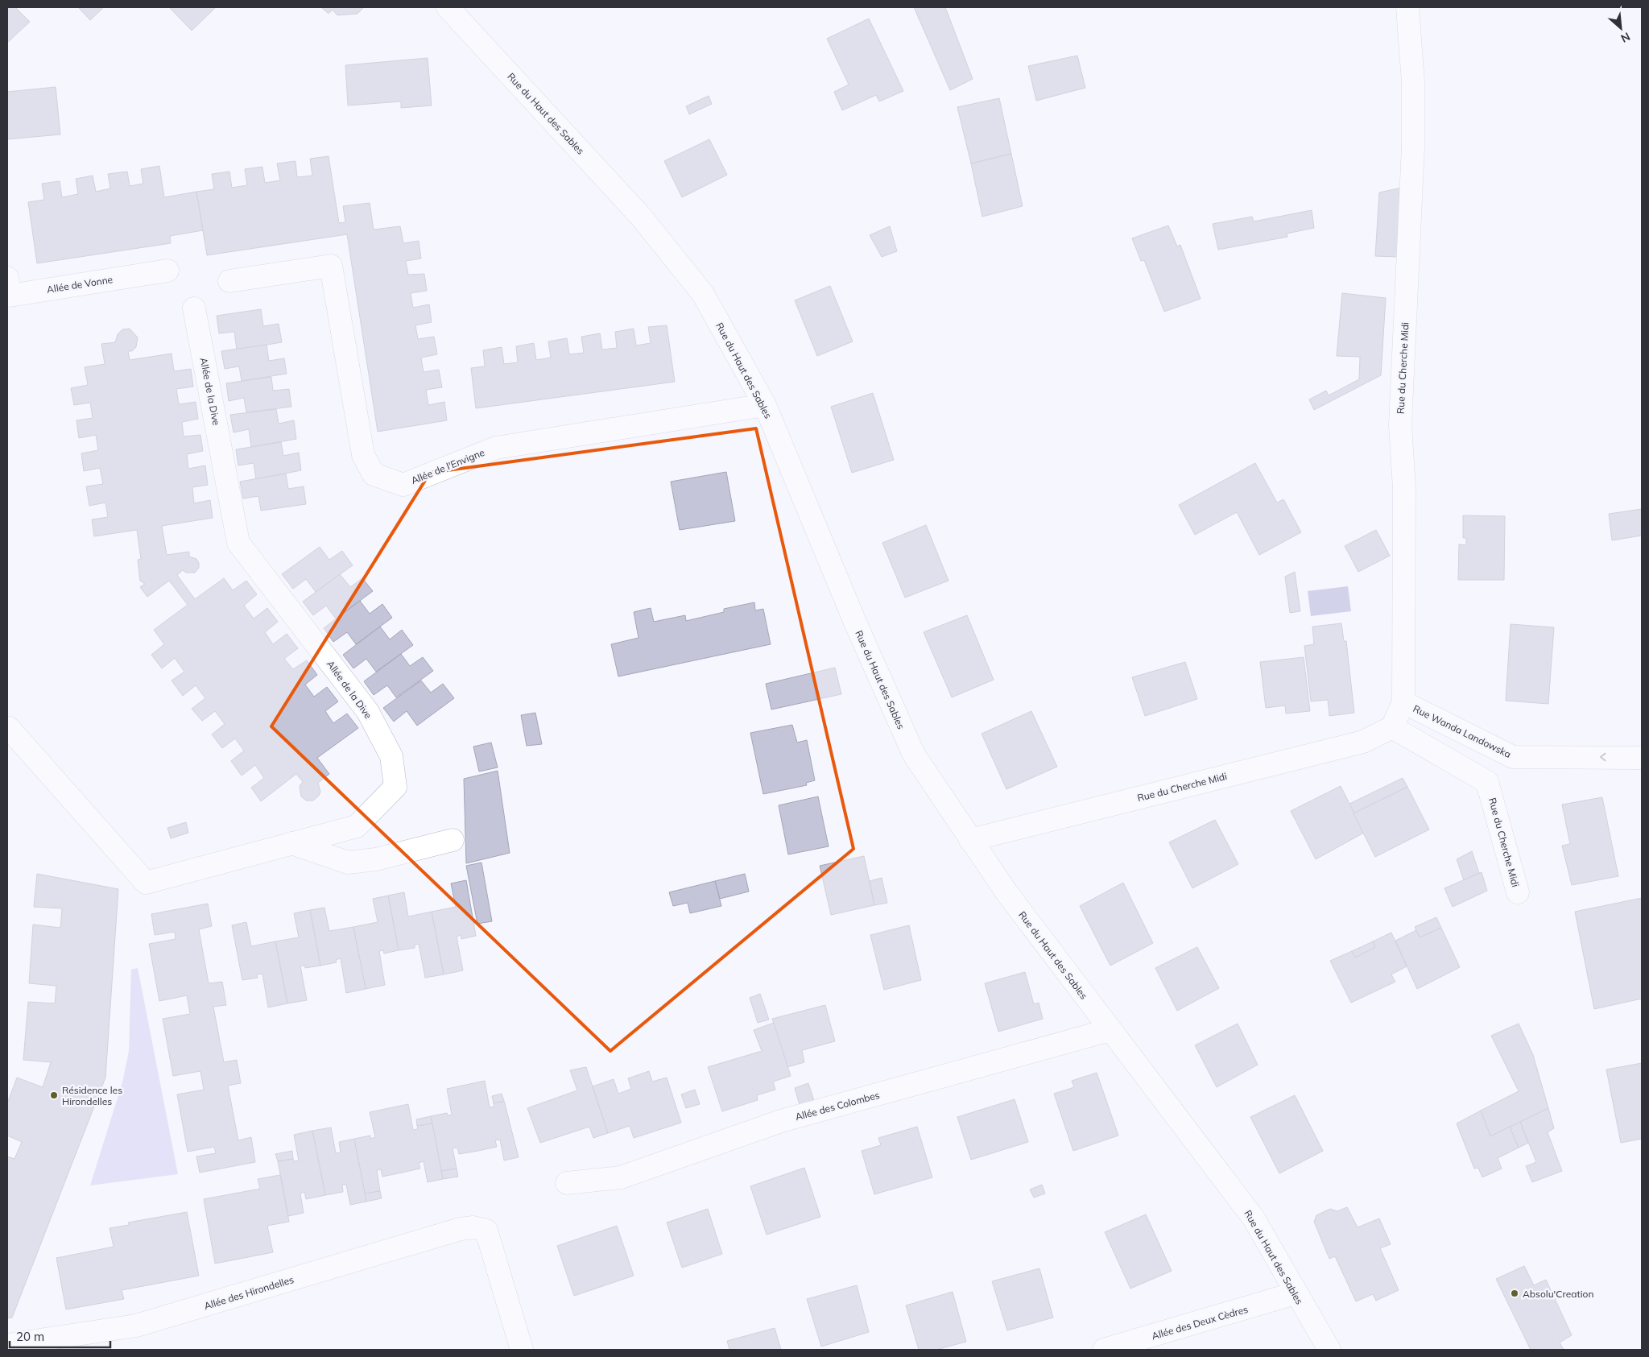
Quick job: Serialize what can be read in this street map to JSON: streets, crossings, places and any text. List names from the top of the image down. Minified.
{"streets":{"street":["Rue du Haut des Sables","Allée de Vonne","Rue du Cherche Midi","Allée de la Dive","Allée de l'Envigne","Rue Wanda Landowska","Allée des Colombes","Allée des Hirondelles","Allée des Deux Cèdres"]},"crossings":[["Rue du Haut des Sables","Rue du Cherche Midi"],["Rue du Haut des Sables","Allée de l'Envigne"],["Rue du Haut des Sables","Allée des Colombes"],["Rue du Haut des Sables","Allée des Deux Cèdres"],["Rue du Cherche Midi","Rue Wanda Landowska"]],"one_way":["Rue Wanda Landowska"],"places":["Résidence les Hirondelles","Absolu'Creation"],"scale_bar":"20 m","north":"bottom right"}
